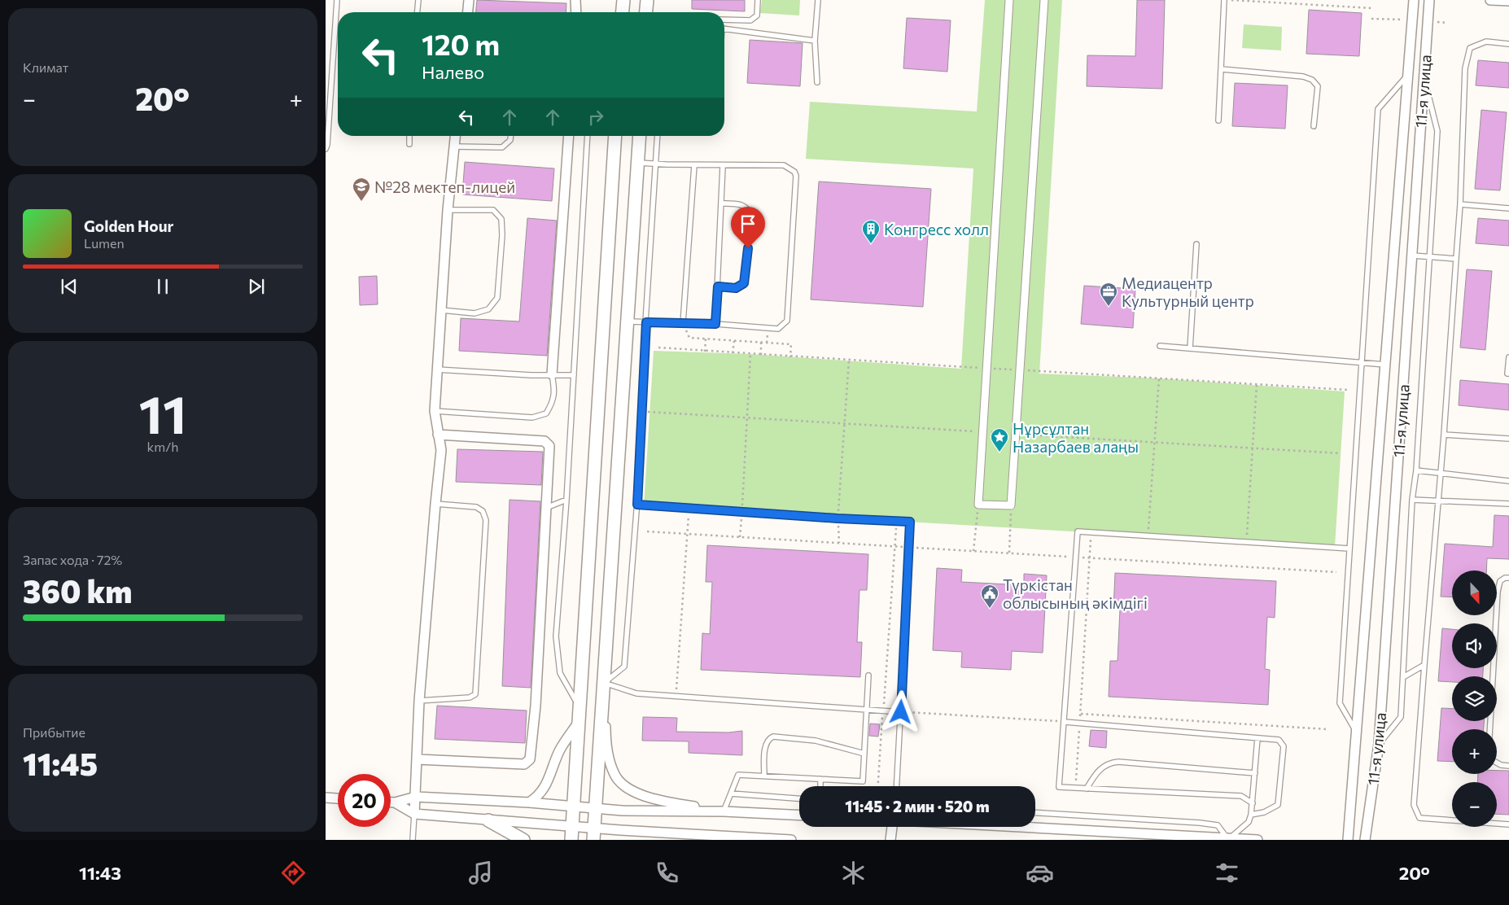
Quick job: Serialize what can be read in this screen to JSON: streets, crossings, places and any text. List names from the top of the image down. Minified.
{"streets":{"street":["11-я улица"]},"places":{"school or university":["№28 мектеп-лицей"],"building":["Конгресс холл"],"office":["Медиацентр Культурный центр"],"place":["Нұрсұлтан Назарбаев алаңы"],"public building":["Түркістан облысының әкімдігі"]},"north":"bottom","page":{"tile":["Климат",["11","km/h"],["Запас хода · 72%","360 km"],["Прибытие","11:45"]],"turn":["120 m","Налево"],"heat":["−","20°","+"],"song":["Golden Hour","Lumen"],"map_buttons":["+","−"],"limit":"20","trip":"11:45 · 2 мин · 520 m","tabs":["11:43","20°"]}}
